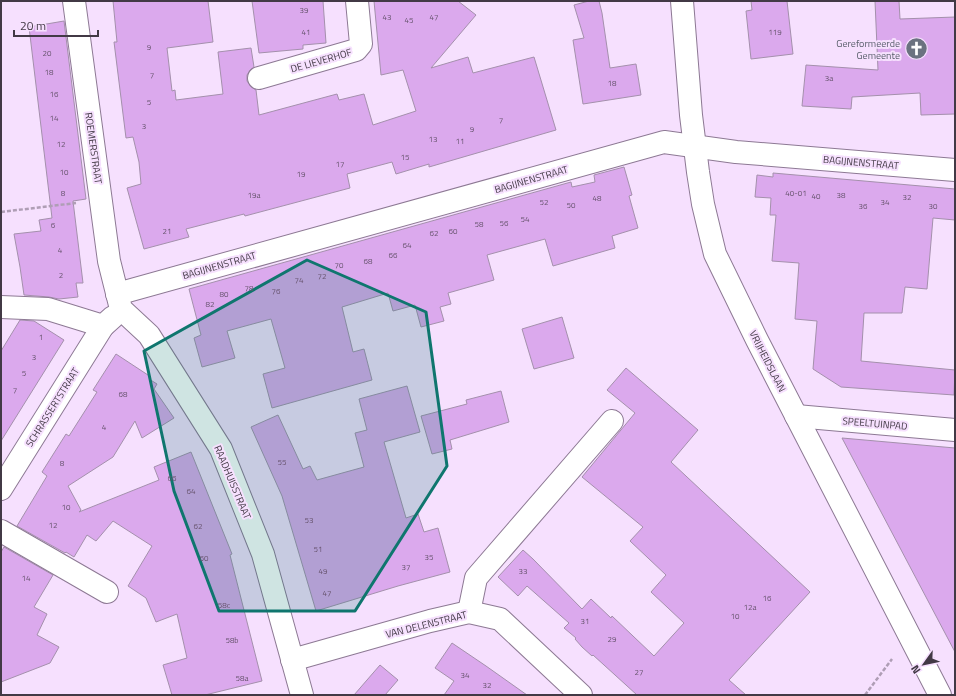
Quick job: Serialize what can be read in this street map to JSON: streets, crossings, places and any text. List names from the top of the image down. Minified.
{"streets":{"street":["DE LIEVERHOF","ROEMERSTRAAT","BAGIJNENSTRAAT","VRIJHEIDSLAAN","SCHRASSERTSTRAAT","SPEELTUINPAD","RAADHUISSTRAAT","VAN DELENSTRAAT"]},"crossings":[["ROEMERSTRAAT","BAGIJNENSTRAAT"],["ROEMERSTRAAT","SCHRASSERTSTRAAT"],["ROEMERSTRAAT","RAADHUISSTRAAT"],["BAGIJNENSTRAAT","VRIJHEIDSLAAN"],["BAGIJNENSTRAAT","SCHRASSERTSTRAAT"],["BAGIJNENSTRAAT","RAADHUISSTRAAT"],["VRIJHEIDSLAAN","SPEELTUINPAD"],["SCHRASSERTSTRAAT","RAADHUISSTRAAT"],["RAADHUISSTRAAT","VAN DELENSTRAAT"]],"places":{"church":["Gereformeerde Gemeente"]},"house_numbers":["39","43","47","45","41","119","9","20","18","7","3a","18","16","5","14","7","3","9","13","11","12","15","17","10","19","8","40-01","19a","38","40","32","48","52","34","50","36","30","54","56","58","6","21","60","62","64","4","66","68","70","2","72","74","78","76","80","82","1","3","5","7","68","4","55","8","66","64","10","53","12","62","51","35","60","37","49","33","14","47","16","58c","12a","10","31","29","58b","27","34","58a","32"],"scale_bar":"20 m","north":"bottom left"}
